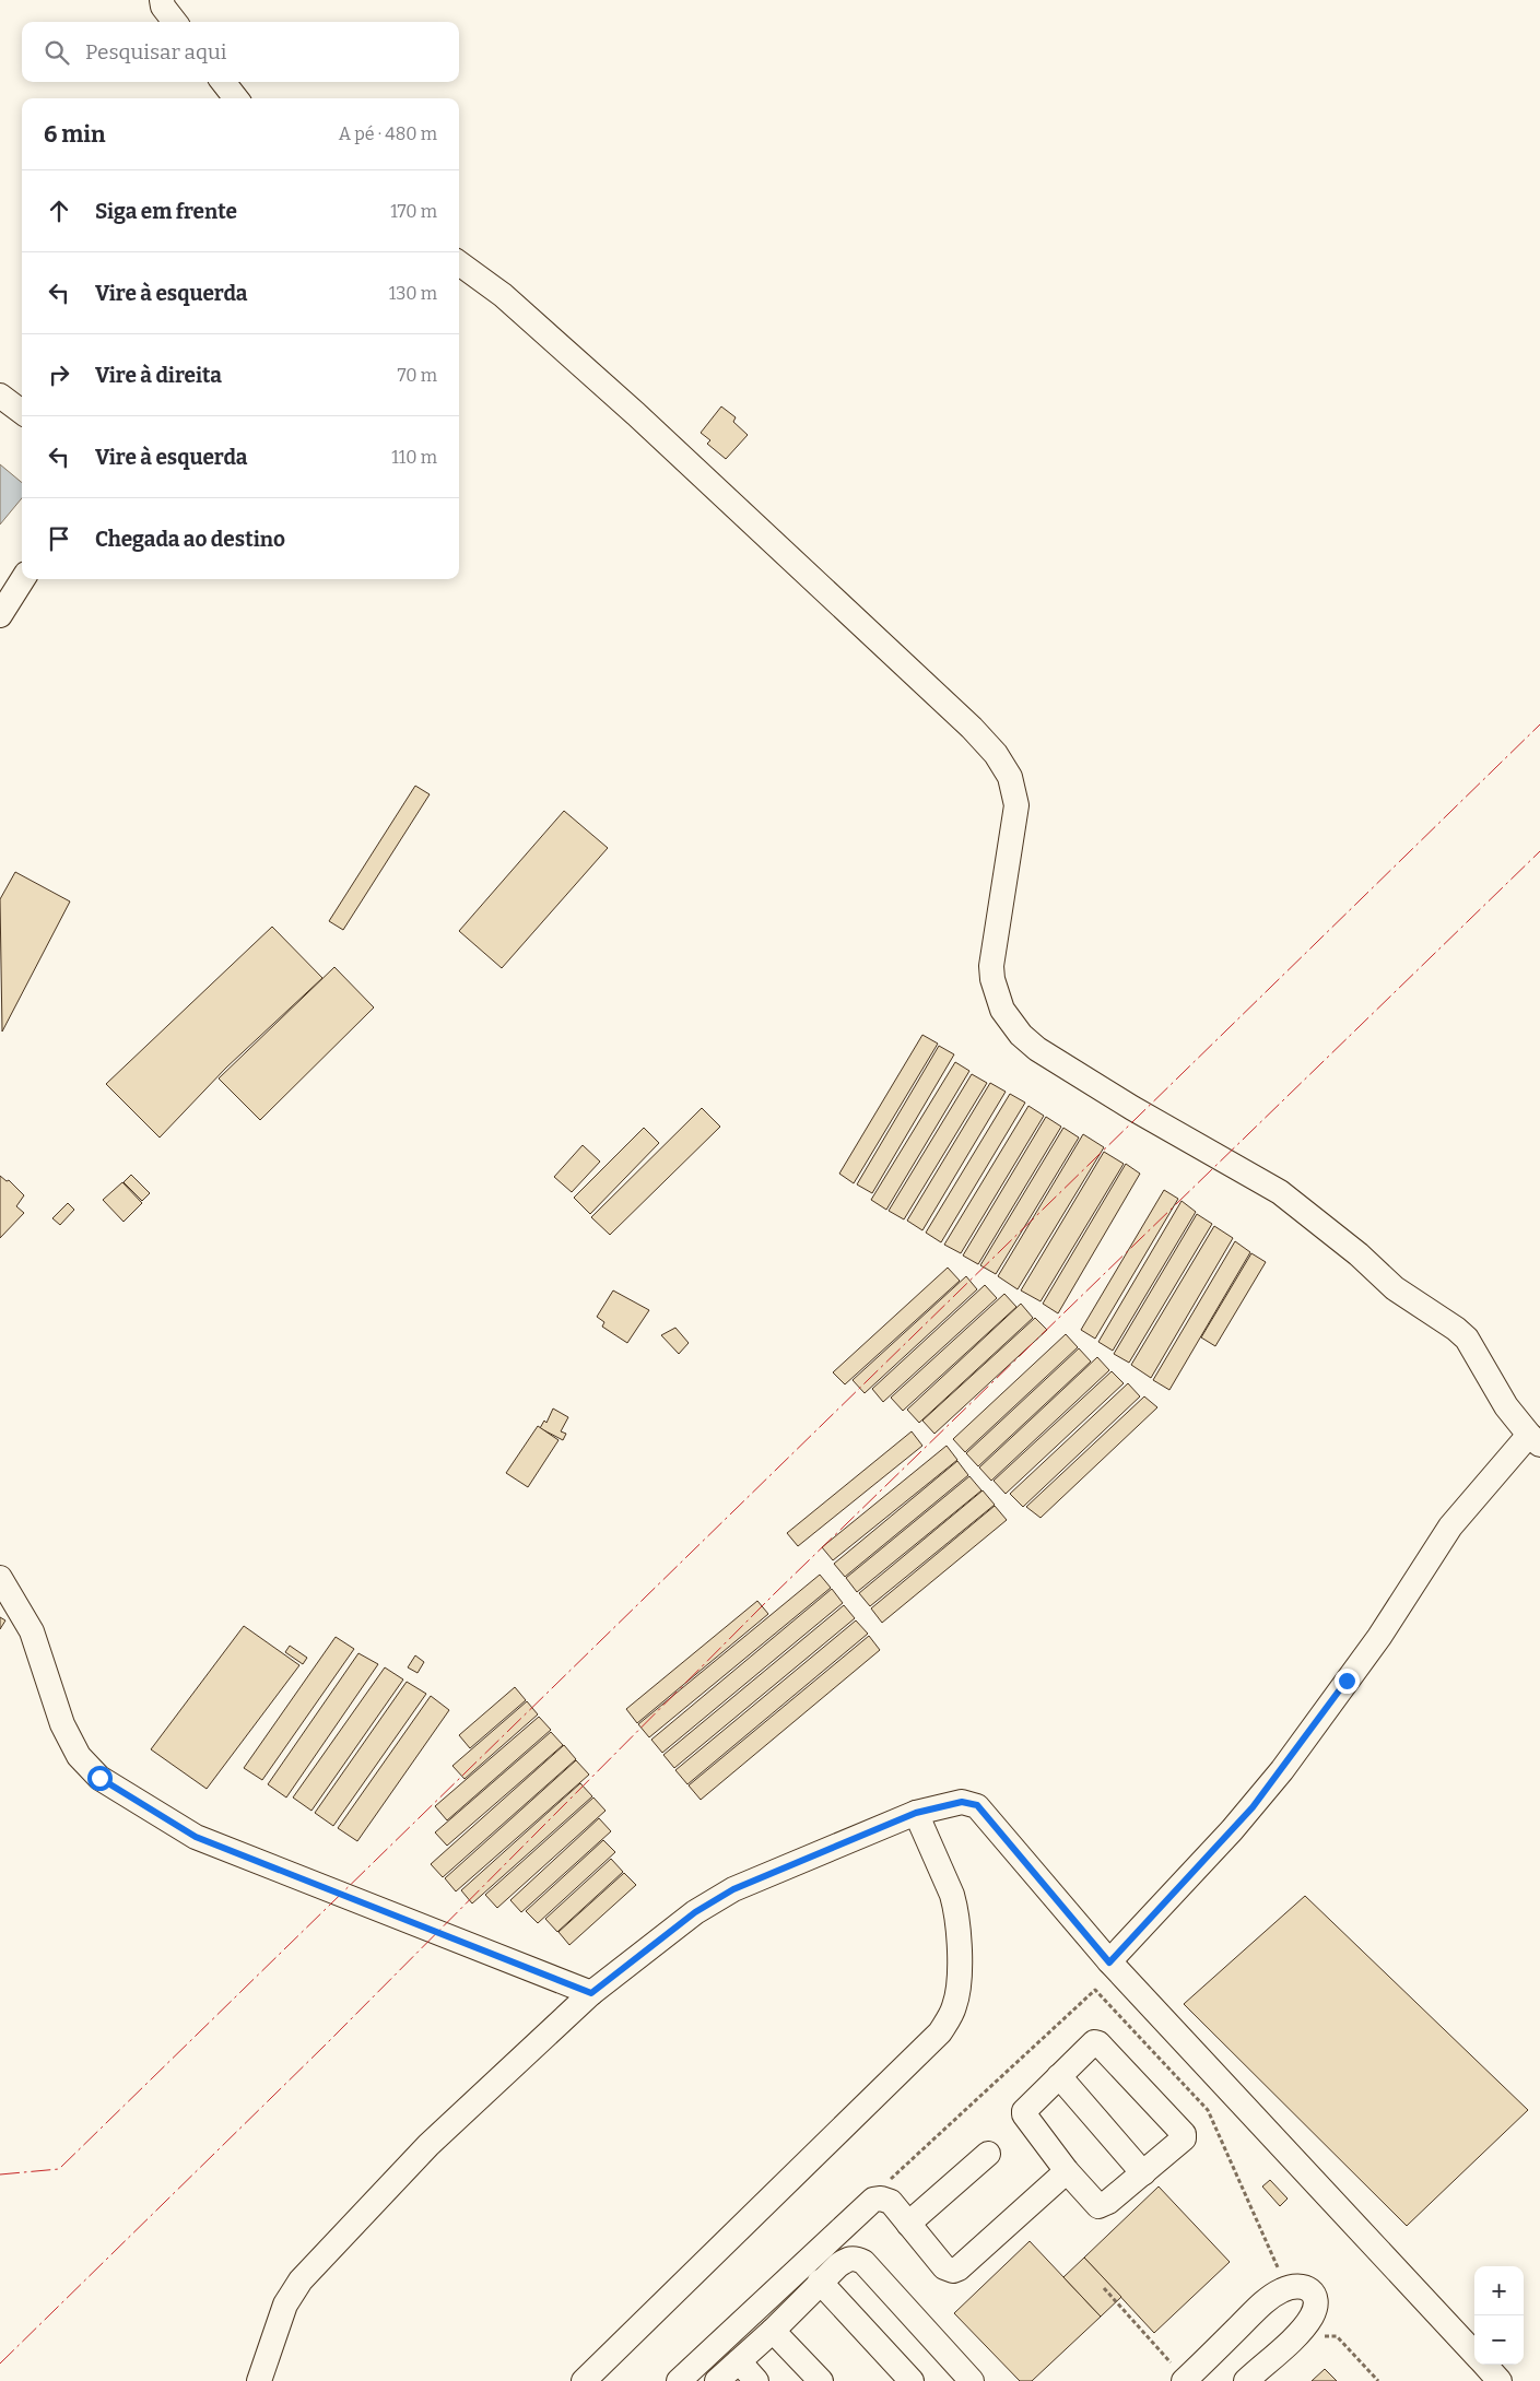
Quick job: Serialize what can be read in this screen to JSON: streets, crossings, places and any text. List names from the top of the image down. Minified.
{"page":{"search":"Pesquisar aqui","heading":["6 min","A pé · 480 m"],"list":[["Siga em frente","170 m"],["Vire à esquerda","130 m"],["Vire à direita","70 m"],["Vire à esquerda","110 m"],"Chegada ao destino"],"map_buttons":["+","−"]}}
